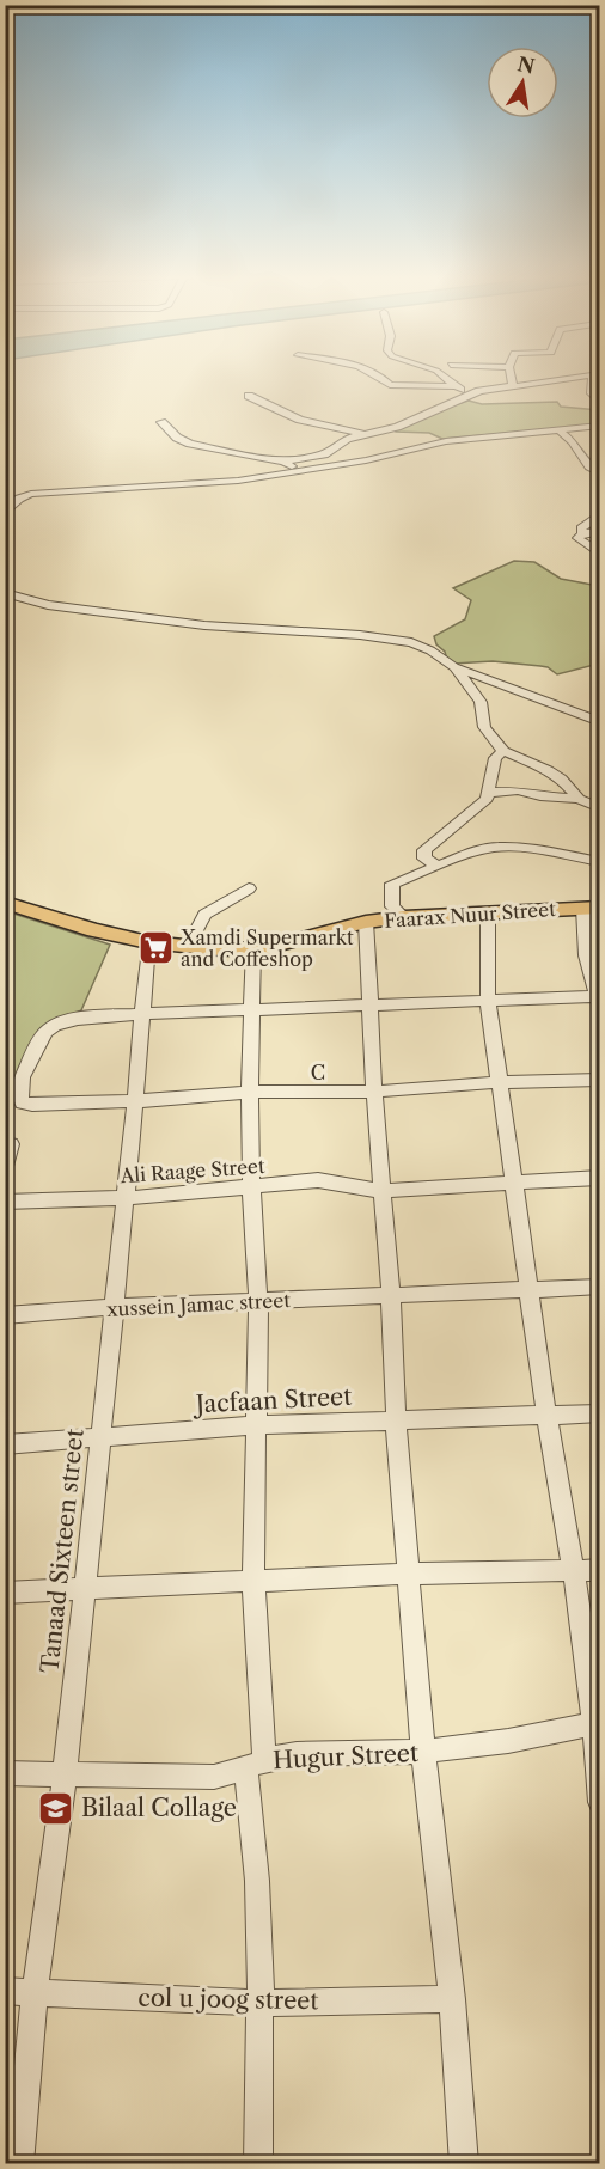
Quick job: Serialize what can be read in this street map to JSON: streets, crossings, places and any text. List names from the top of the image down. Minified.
{"streets":{"main road":["Faarax Nuur Street"],"street":["C","Ali Raage Street","xussein Jamac street","Jacfaan Street","Tanaad Sixteen street","Hugur Street","col u joog street"]},"crossings":[["Faarax Nuur Street","Tanaad Sixteen street"],["C","Tanaad Sixteen street"],["Ali Raage Street","Tanaad Sixteen street"],["xussein Jamac street","Tanaad Sixteen street"],["Jacfaan Street","Tanaad Sixteen street"],["Tanaad Sixteen street","Hugur Street"],["Tanaad Sixteen street","col u joog street"]],"places":{"supermarket":["Xamdi Supermarkt and Coffeshop"],"school or university":["Bilaal Collage"]},"north":"top"}
